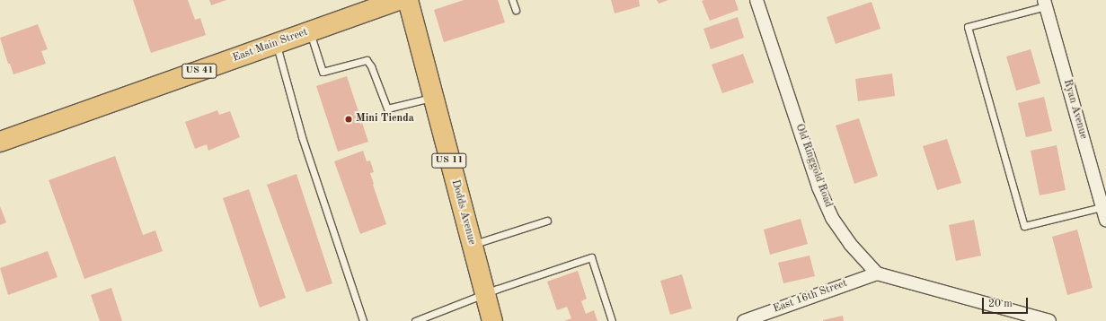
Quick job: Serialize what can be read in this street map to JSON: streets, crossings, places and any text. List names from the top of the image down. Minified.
{"streets":{"main road":["East Main Street","US 41","US 11","Dodds Avenue"],"street":["Ryan Avenue","Old Ringgold Road","East 16th Street"]},"crossings":[["Old Ringgold Road","East 16th Street"]],"places":["Mini Tienda"],"scale_bar":"20 m"}
